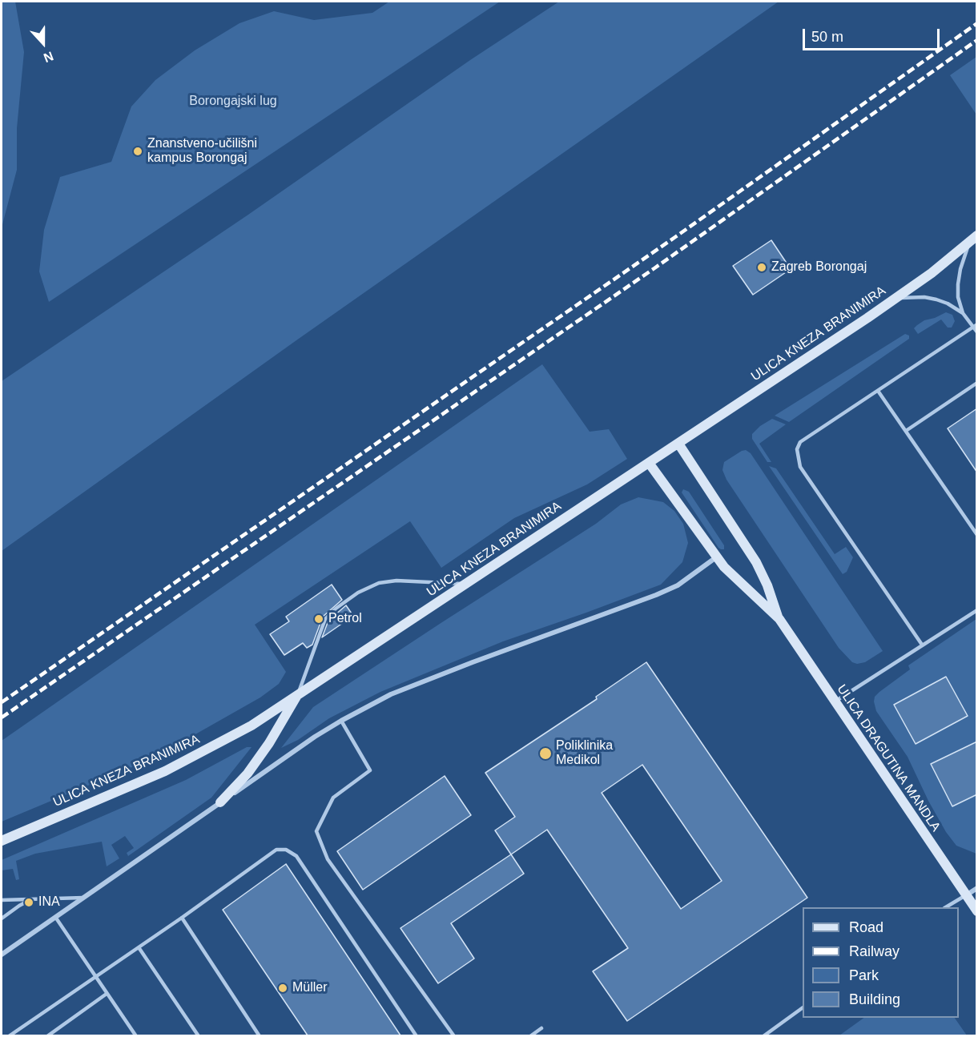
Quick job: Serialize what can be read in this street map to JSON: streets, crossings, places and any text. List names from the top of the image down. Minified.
{"streets":{"main road":["ULICA KNEZA BRANIMIRA","ULICA DRAGUTINA MANDLA"]},"crossings":[["ULICA KNEZA BRANIMIRA","ULICA DRAGUTINA MANDLA"]],"parks":["Borongajski lug"],"places":["Znanstveno-učilišni kampus Borongaj","Zagreb Borongaj","Petrol","Poliklinika Medikol","INA","Müller"],"legend":["Road","Railway","Park","Building"],"scale_bar":"50 m","north":"bottom"}
